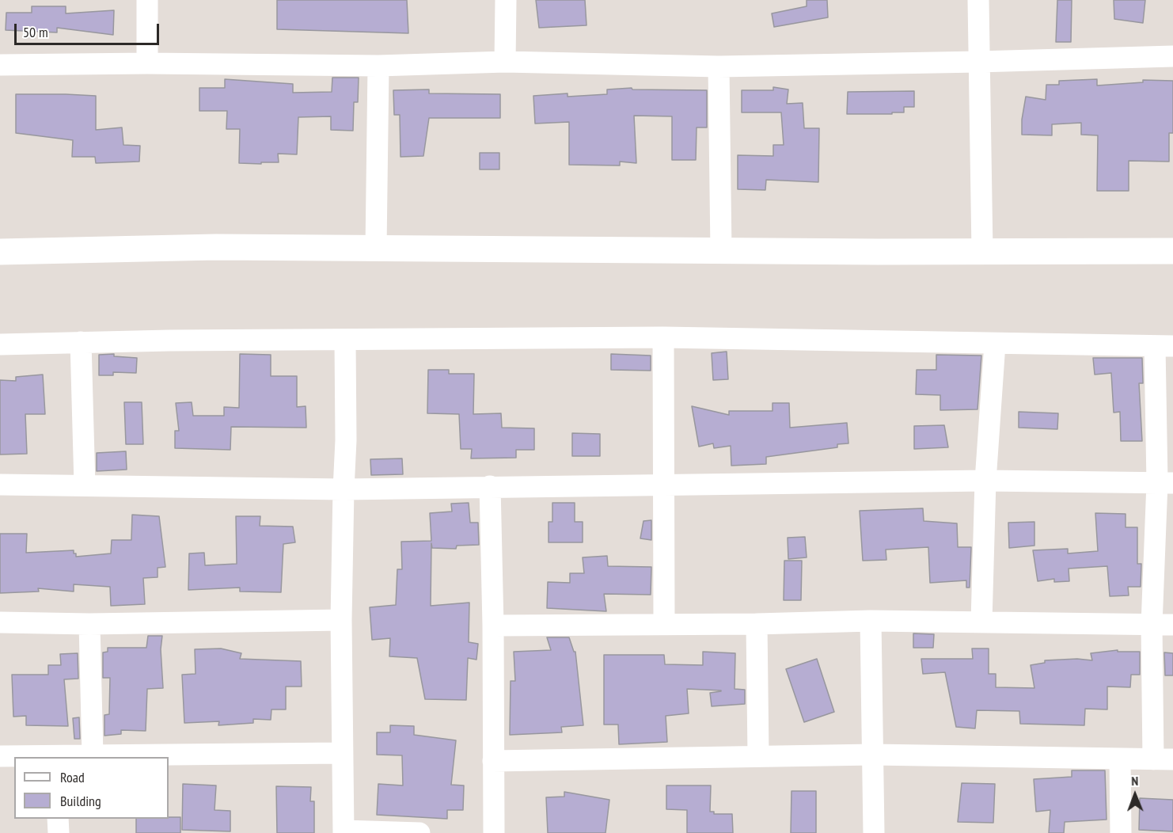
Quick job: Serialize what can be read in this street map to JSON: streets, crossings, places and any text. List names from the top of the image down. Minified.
{"legend":["Road","Building"],"scale_bar":"50 m","north":"top"}
